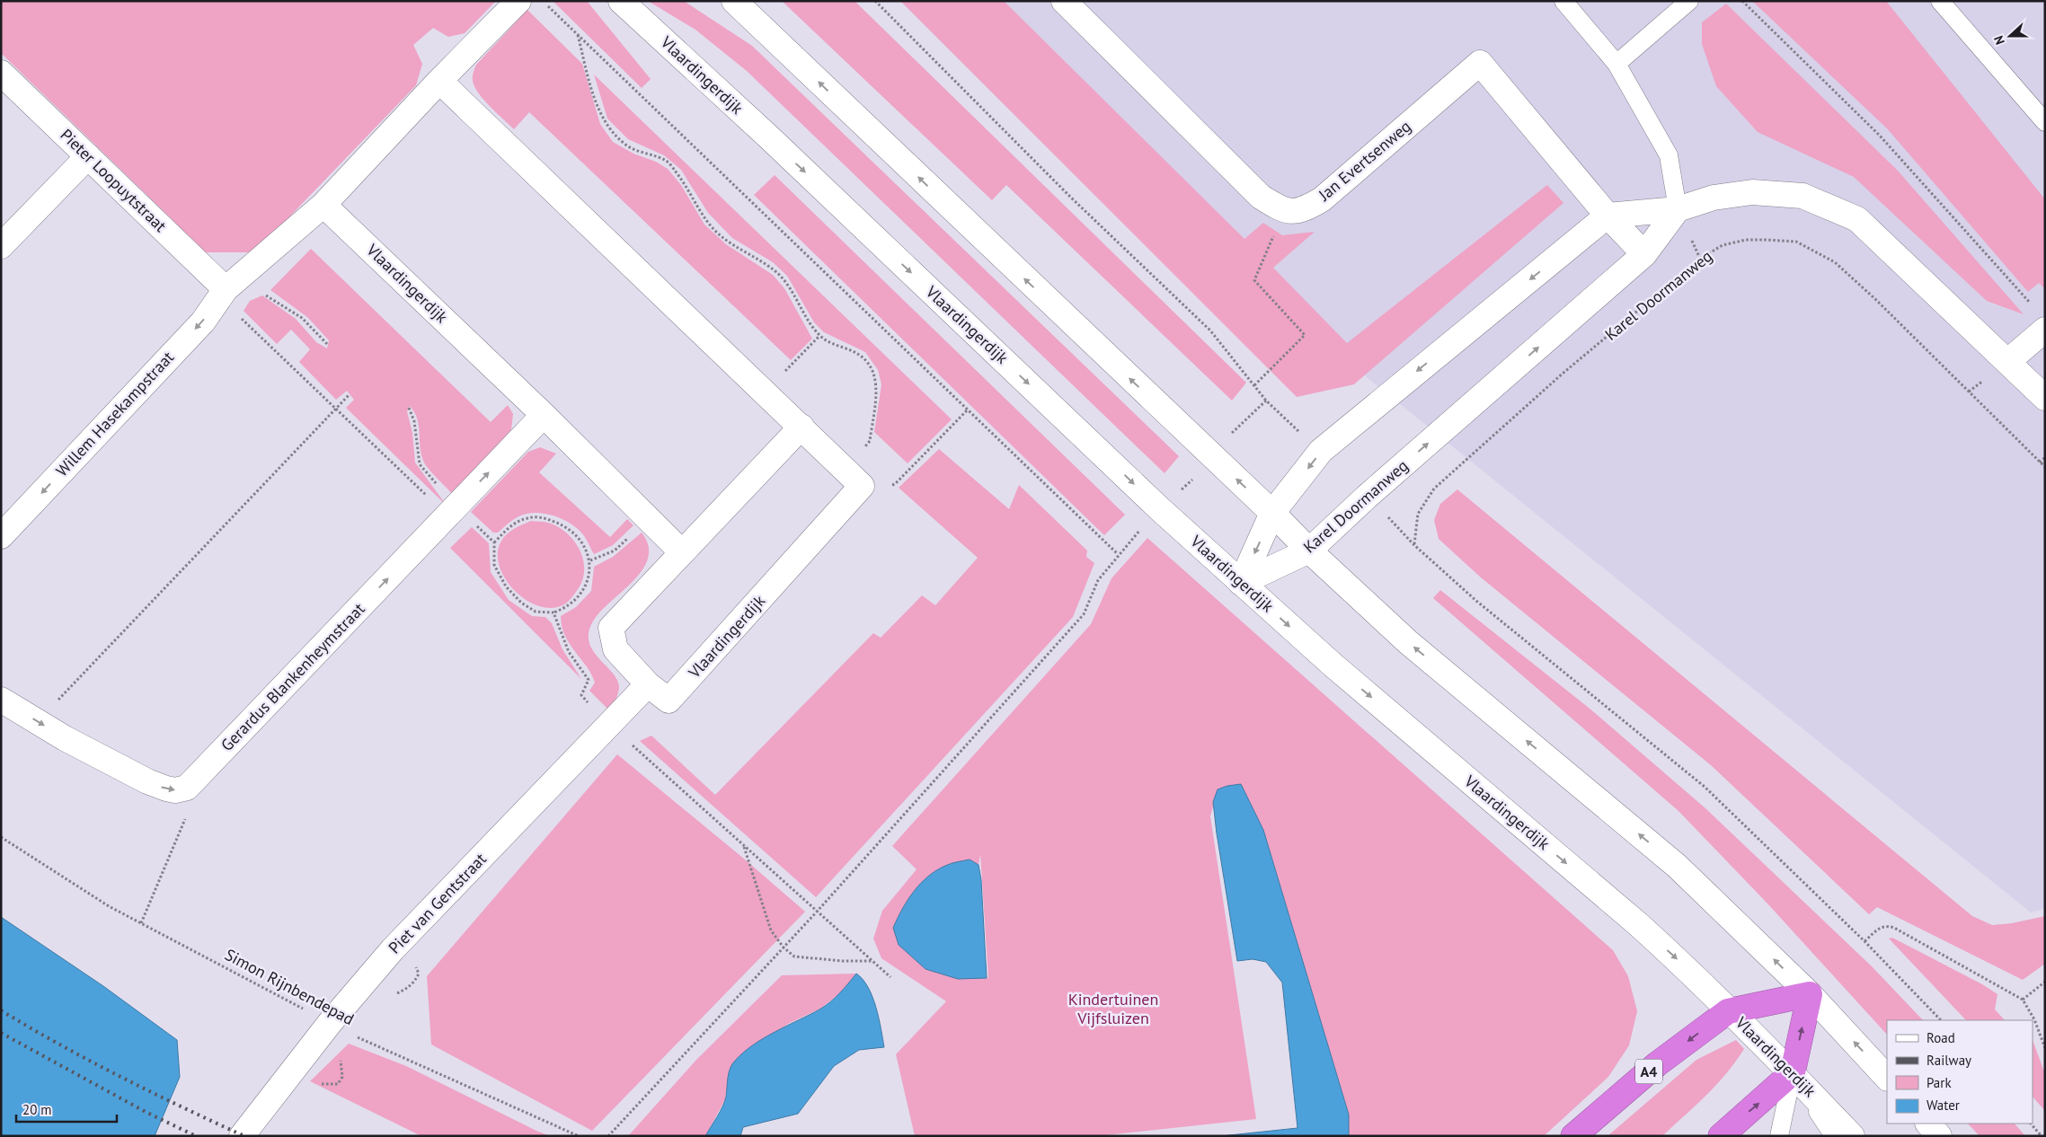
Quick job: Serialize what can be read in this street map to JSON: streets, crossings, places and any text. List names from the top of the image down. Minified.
{"streets":{"highway":["A4"],"street":["Vlaardingerdijk","Jan Evertsenweg","Pieter Loopuytstraat","Karel Doormanweg","Willem Hasekampstraat","Gerardus Blankenheymstraat","Piet van Gentstraat"],"path":["Simon Rijnbendepad"]},"crossings":[["Vlaardingerdijk","Karel Doormanweg"],["Vlaardingerdijk","Gerardus Blankenheymstraat"],["Vlaardingerdijk","Piet van Gentstraat"],["Vlaardingerdijk","A4"],["Jan Evertsenweg","Karel Doormanweg"],["Pieter Loopuytstraat","Willem Hasekampstraat"],["Piet van Gentstraat","Simon Rijnbendepad"]],"one_way":["Gerardus Blankenheymstraat"],"parks":["Kindertuinen Vijfsluizen"],"legend":["Road","Railway","Park","Water"],"scale_bar":"20 m","north":"left"}
